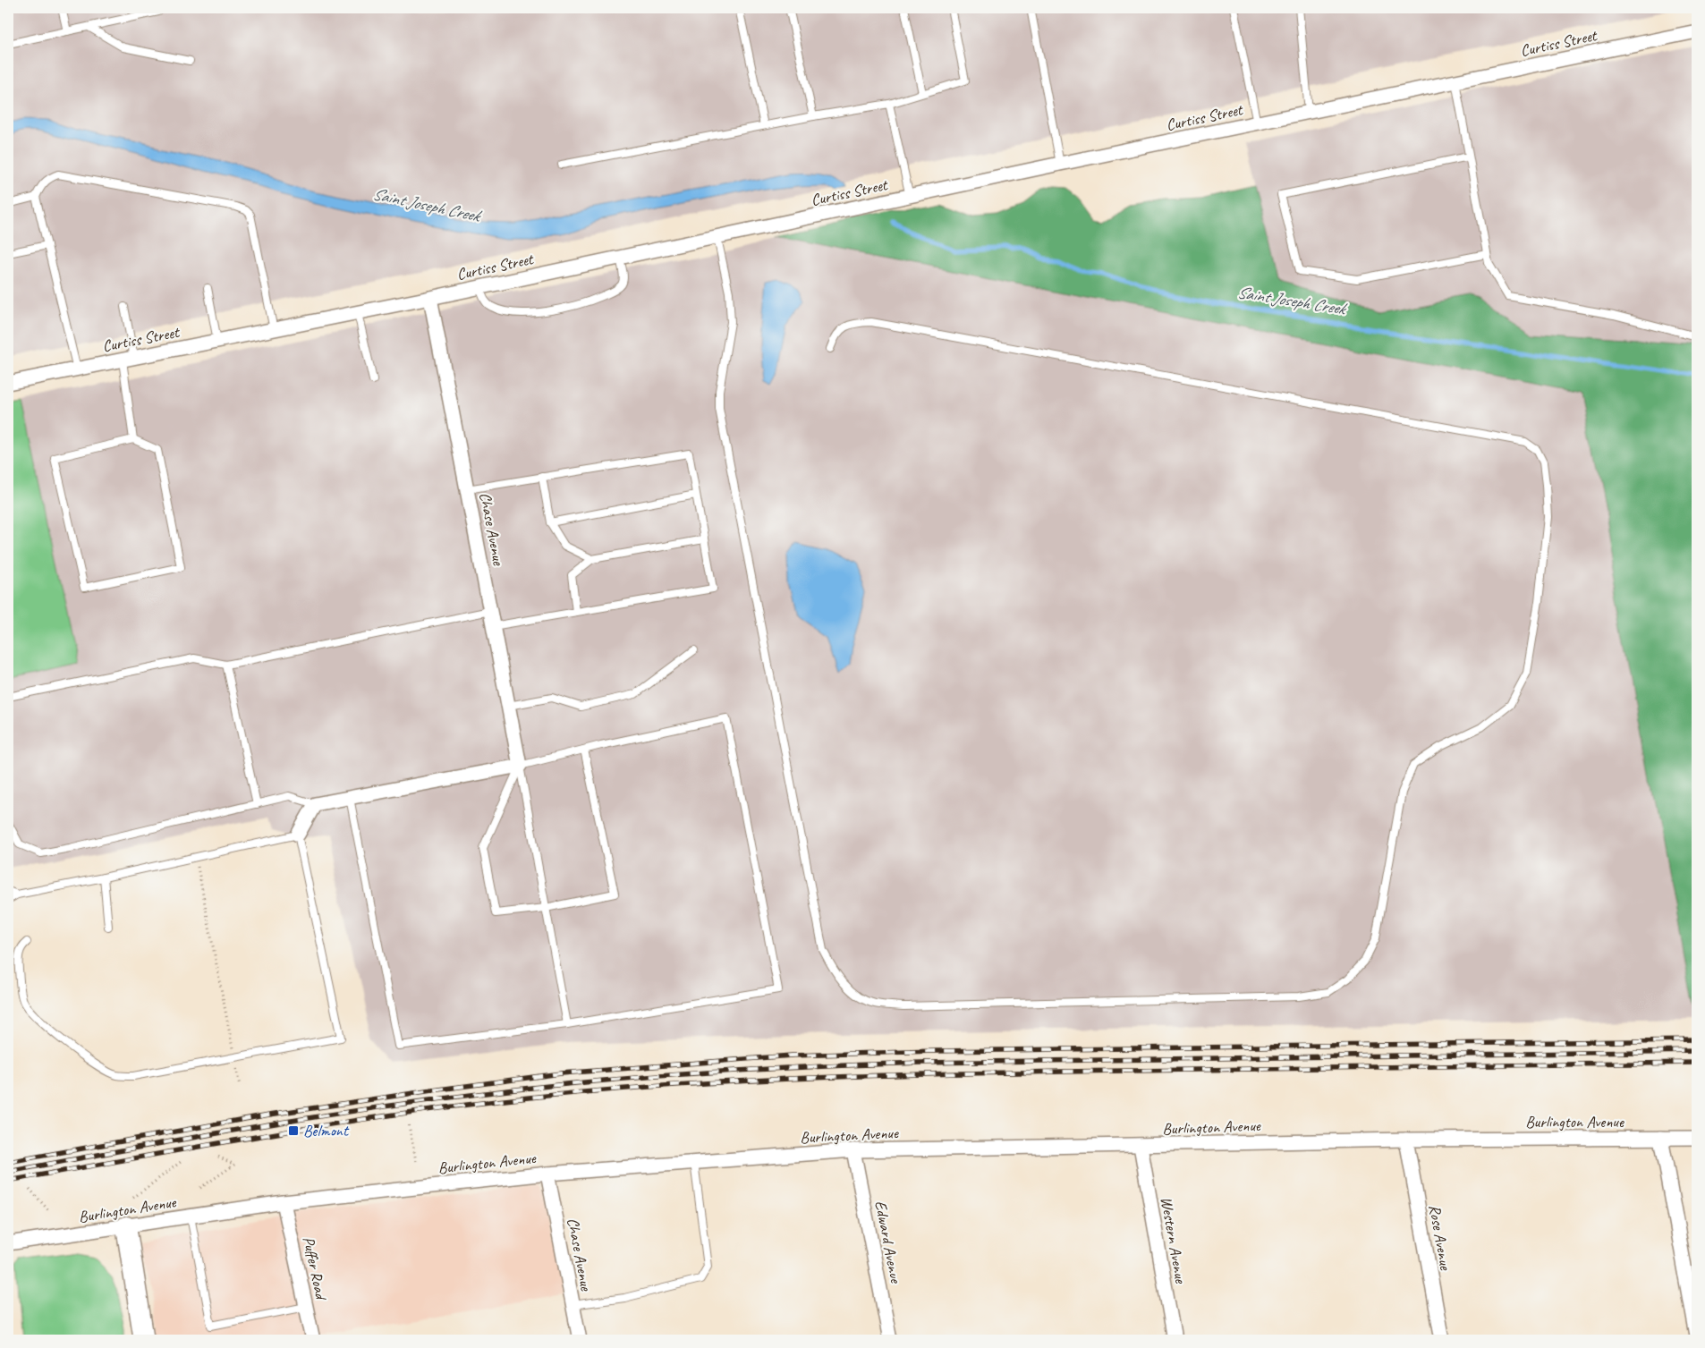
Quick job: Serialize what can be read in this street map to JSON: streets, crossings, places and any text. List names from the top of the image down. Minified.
{"streets":{"street":["Curtiss Street","Chase Avenue","Burlington Avenue","Rose Avenue","Western Avenue","Edward Avenue","Puffer Road"]},"crossings":[["Curtiss Street","Chase Avenue"],["Chase Avenue","Burlington Avenue"],["Burlington Avenue","Rose Avenue"],["Burlington Avenue","Western Avenue"],["Burlington Avenue","Edward Avenue"],["Burlington Avenue","Puffer Road"]],"water":["Saint Joseph Creek"],"places":{"transit":["Belmont"]}}
